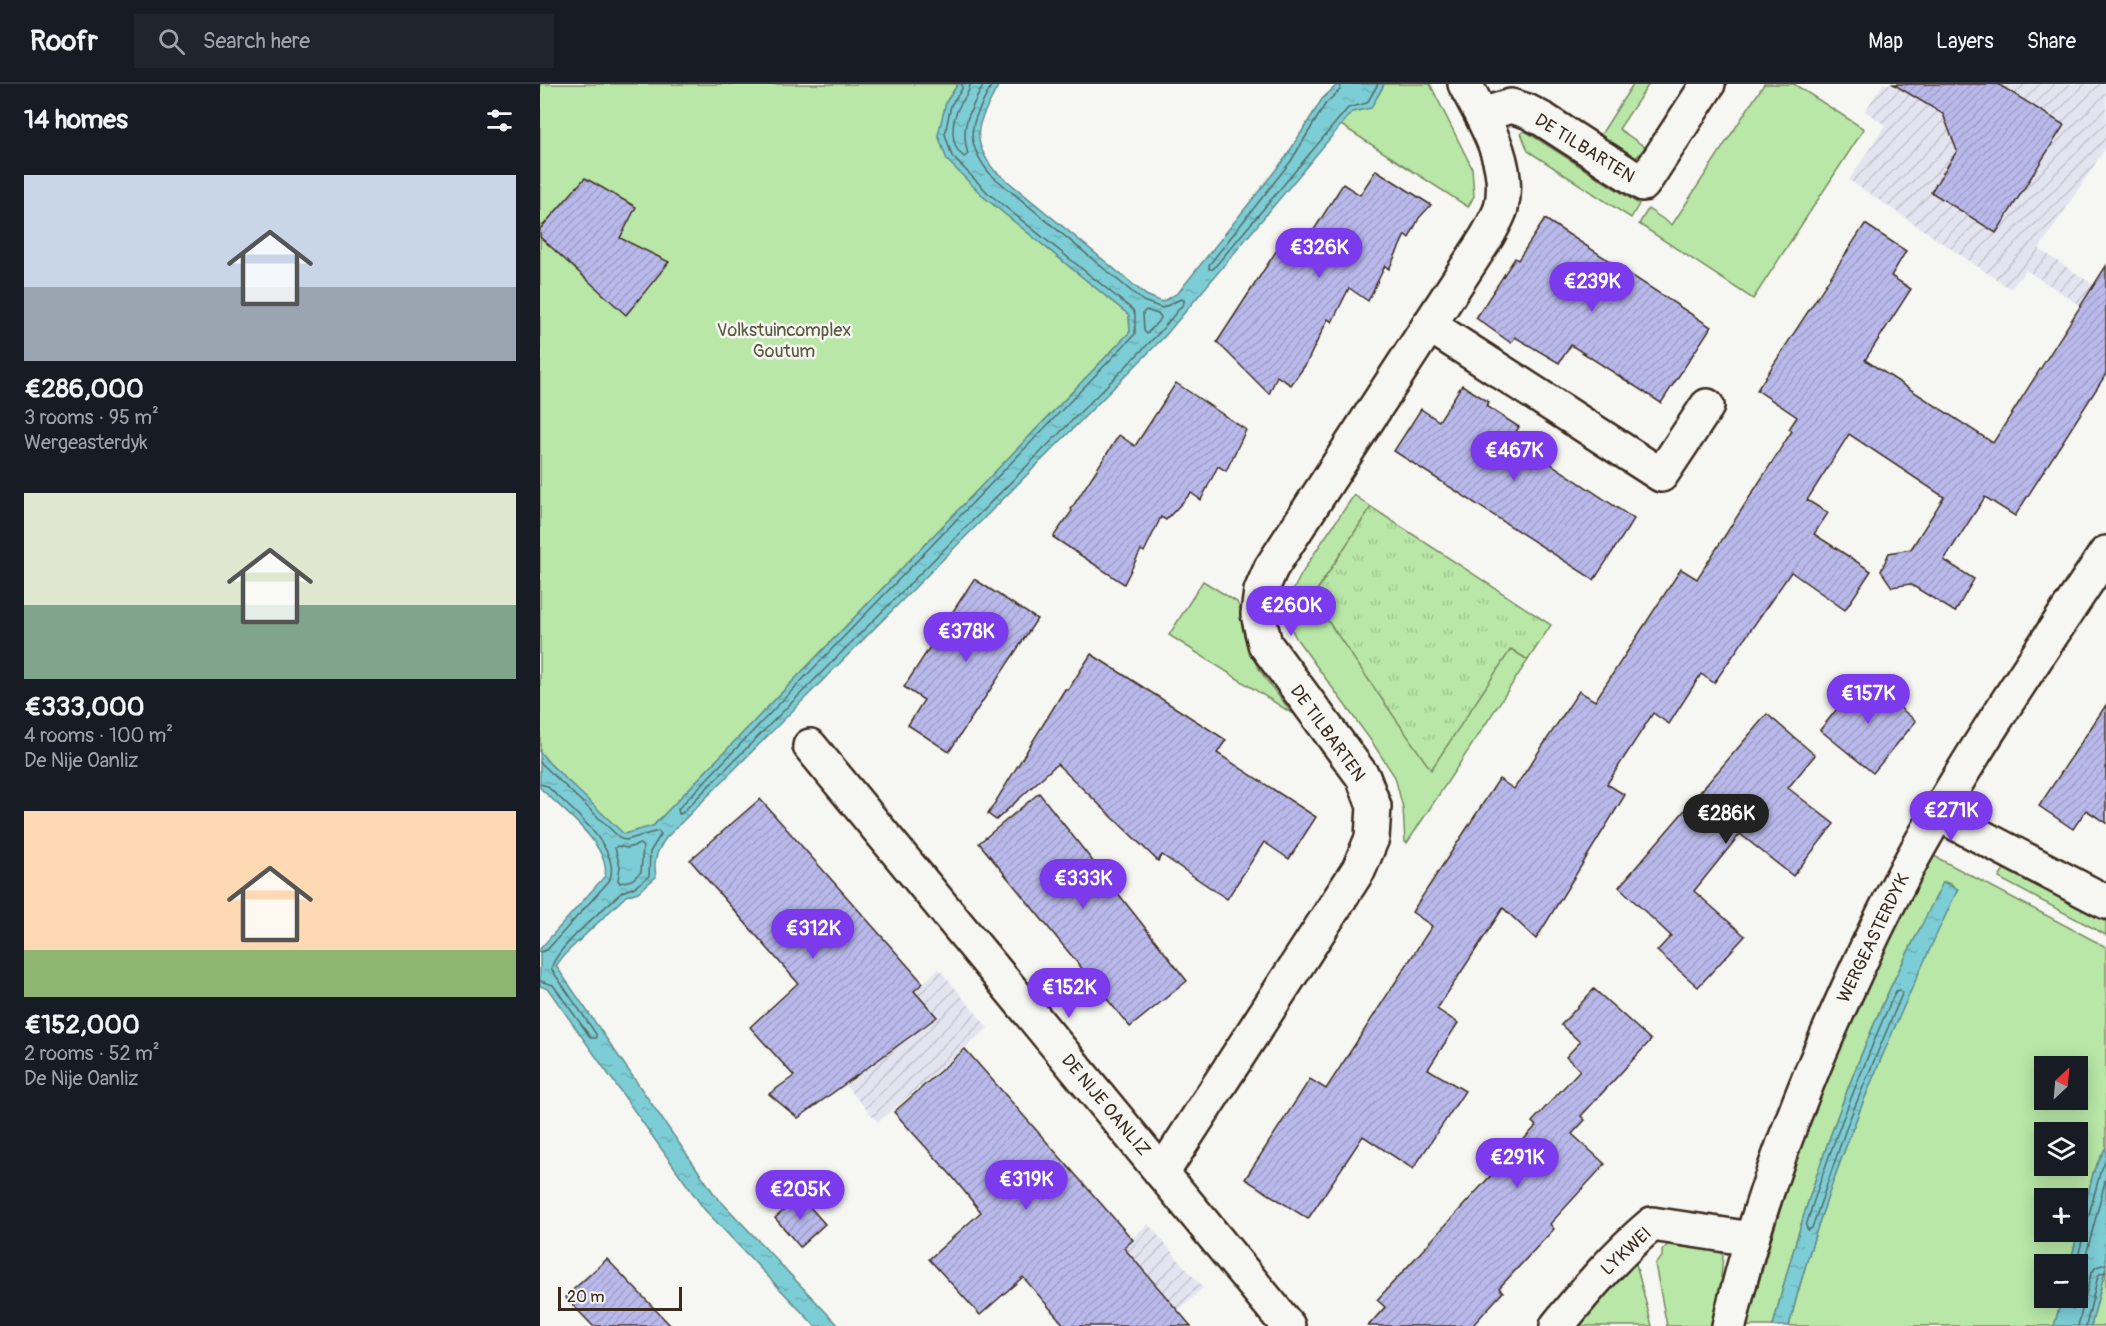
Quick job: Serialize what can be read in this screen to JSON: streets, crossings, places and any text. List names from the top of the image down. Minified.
{"streets":{"street":["DE TILBARTEN","WERGEASTERDYK","DE NIJE OANLIZ","LYKWEI"]},"crossings":[["DE TILBARTEN","DE NIJE OANLIZ"],["WERGEASTERDYK","LYKWEI"]],"parks":["Volkstuincomplex Goutum"],"scale_bar":"20 m","north":"top right","page":{"header":"Roofr","search":"Search here","nav":["Map","Layers","Share"],"heading":"14 homes","list":[{"name":"€286,000","note":"3 rooms · 95 m² · Wergeasterdyk"},{"name":"€333,000","note":"4 rooms · 100 m² · De Nije Oanliz"},{"name":"€152,000","note":"2 rooms · 52 m² · De Nije Oanliz"}],"price":["€326K","€239K","€467K","€260K","€378K","€157K","€271K","€286K","€333K","€312K","€152K","€291K","€319K","€205K"],"map_buttons":["+","−"],"scale":"20 m"}}
